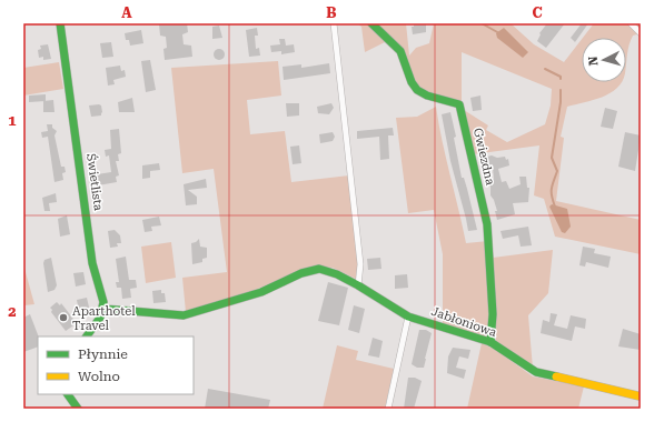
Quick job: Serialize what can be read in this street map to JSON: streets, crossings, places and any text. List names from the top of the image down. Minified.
{"streets":{"street":["Gwiezdna","Świetlista","Jabłoniowa"]},"crossings":[["Gwiezdna","Jabłoniowa"],["Świetlista","Jabłoniowa"]],"places":["Aparthotel Travel"],"legend":["Płynnie","Wolno"],"north":"left","grid":{"columns":["A","B","C"],"rows":["1","2"]}}
